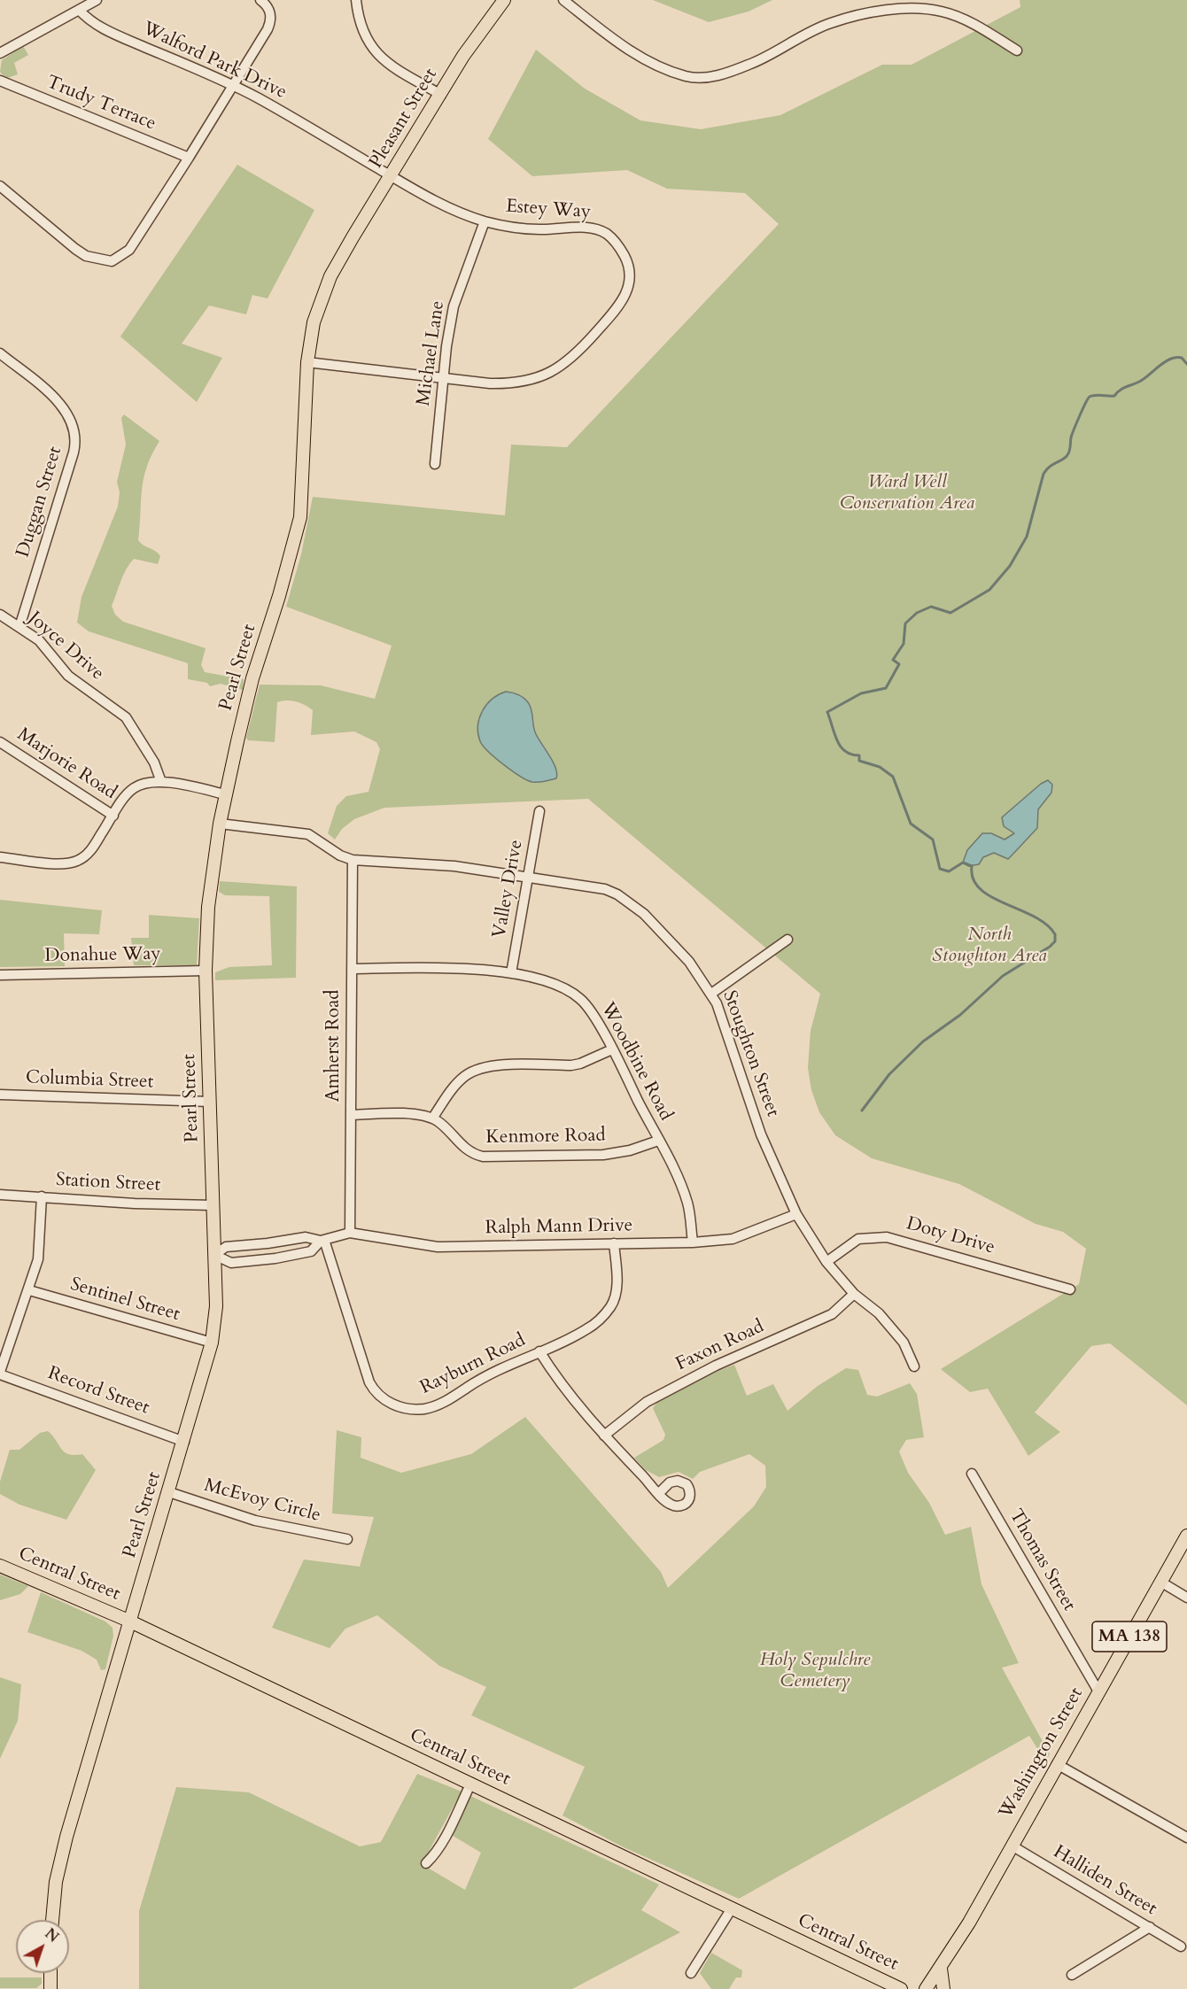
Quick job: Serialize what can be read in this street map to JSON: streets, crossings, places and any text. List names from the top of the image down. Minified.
{"streets":{"main road":["Pleasant Street","Pearl Street","Central Street","MA 138","Washington Street"],"street":["Walford Park Drive","Trudy Terrace","Estey Way","Michael Lane","Duggan Street","Joyce Drive","Marjorie Road","Valley Drive","Donahue Way","Amherst Road","Stoughton Street","Woodbine Road","Columbia Street","Kenmore Road","Station Street","Ralph Mann Drive","Doty Drive","Sentinel Street","Faxon Road","Rayburn Road","Record Street","McEvoy Circle","Thomas Street","Halliden Street"]},"crossings":[["Walford Park Drive","Pleasant Street"],["Walford Park Drive","Estey Way"],["Pleasant Street","Estey Way"],["Pleasant Street","Pearl Street"],["Estey Way","Michael Lane"],["Estey Way","Pearl Street"],["Duggan Street","Joyce Drive"],["Pearl Street","Donahue Way"],["Pearl Street","Stoughton Street"],["Pearl Street","Columbia Street"],["Pearl Street","Station Street"],["Pearl Street","Ralph Mann Drive"],["Pearl Street","Sentinel Street"],["Pearl Street","Record Street"],["Pearl Street","McEvoy Circle"],["Pearl Street","Central Street"],["Valley Drive","Stoughton Street"],["Valley Drive","Woodbine Road"],["Amherst Road","Stoughton Street"],["Amherst Road","Woodbine Road"],["Amherst Road","Ralph Mann Drive"],["Stoughton Street","Ralph Mann Drive"],["Stoughton Street","Doty Drive"],["Stoughton Street","Faxon Road"],["Woodbine Road","Kenmore Road"],["Woodbine Road","Ralph Mann Drive"],["Ralph Mann Drive","Rayburn Road"],["Thomas Street","Washington Street"],["Washington Street","Halliden Street"]],"parks":["Ward Well Conservation Area","North Stoughton Area","Holy Sepulchre Cemetery"],"north":"top right"}
